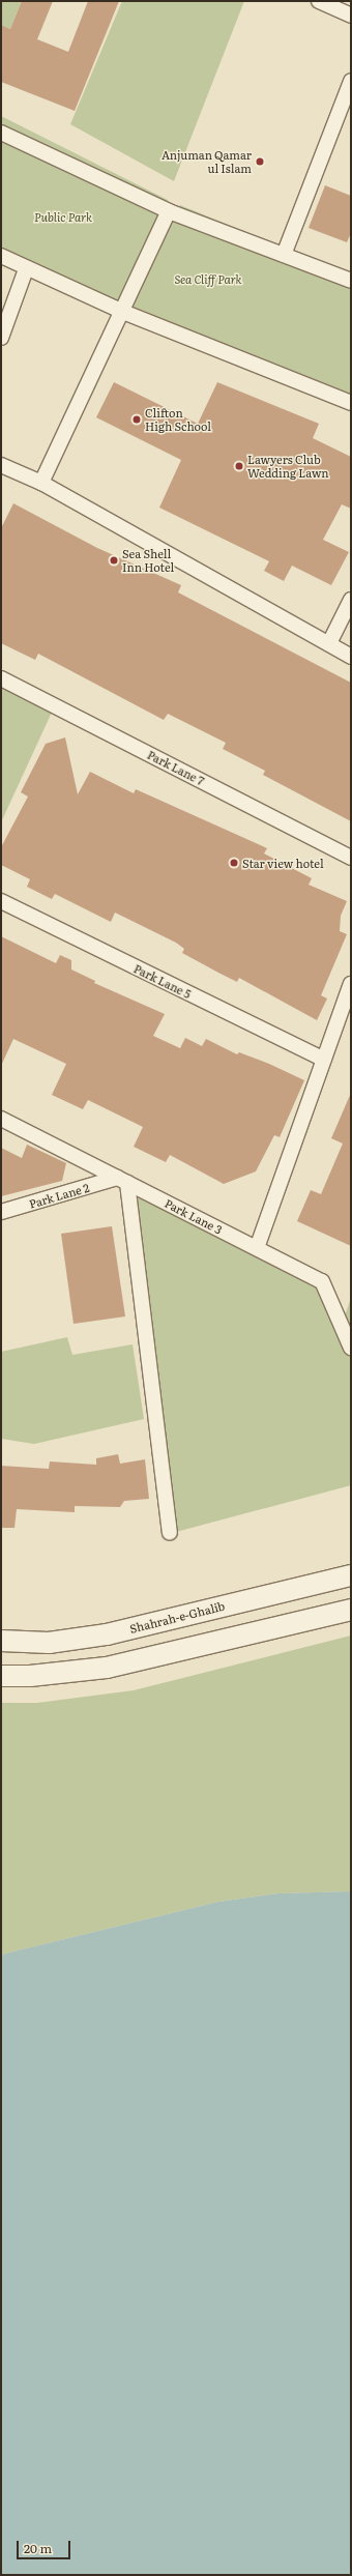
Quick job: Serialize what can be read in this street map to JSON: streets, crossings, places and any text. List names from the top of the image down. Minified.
{"streets":{"main road":["Shahrah-e-Ghalib"],"street":["Park Lane 7","Park Lane 5","Park Lane 2","Park Lane 3"]},"crossings":[["Park Lane 2","Park Lane 3"]],"parks":["Public Park","Sea Cliff Park"],"places":["Anjuman Qamar ul Islam","Clifton High School","Lawyers Club Wedding Lawn","Sea Shell Inn Hotel","Star view hotel"],"scale_bar":"20 m"}
